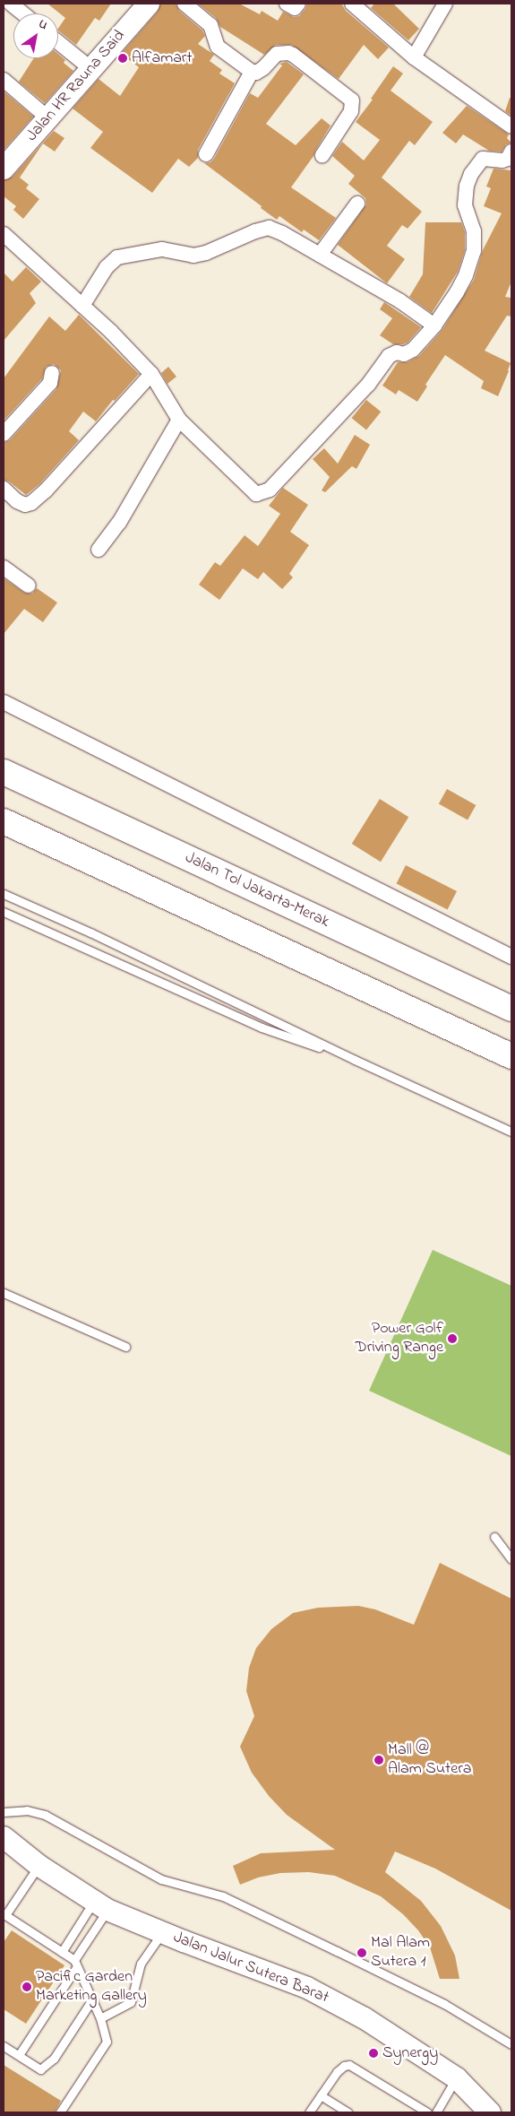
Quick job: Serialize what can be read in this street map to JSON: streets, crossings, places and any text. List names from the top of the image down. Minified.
{"streets":{"highway":["Jalan Tol Jakarta–Merak"],"street":["Jalan HR Rauna Said","Jalan Jalur Sutera Barat"]},"places":["Alfamart","Power Golf Driving Range","Mall @ Alam Sutera","Mal Alam Sutera 1","Pacific Garden Marketing Gallery","Synergy"],"north":"top right"}
